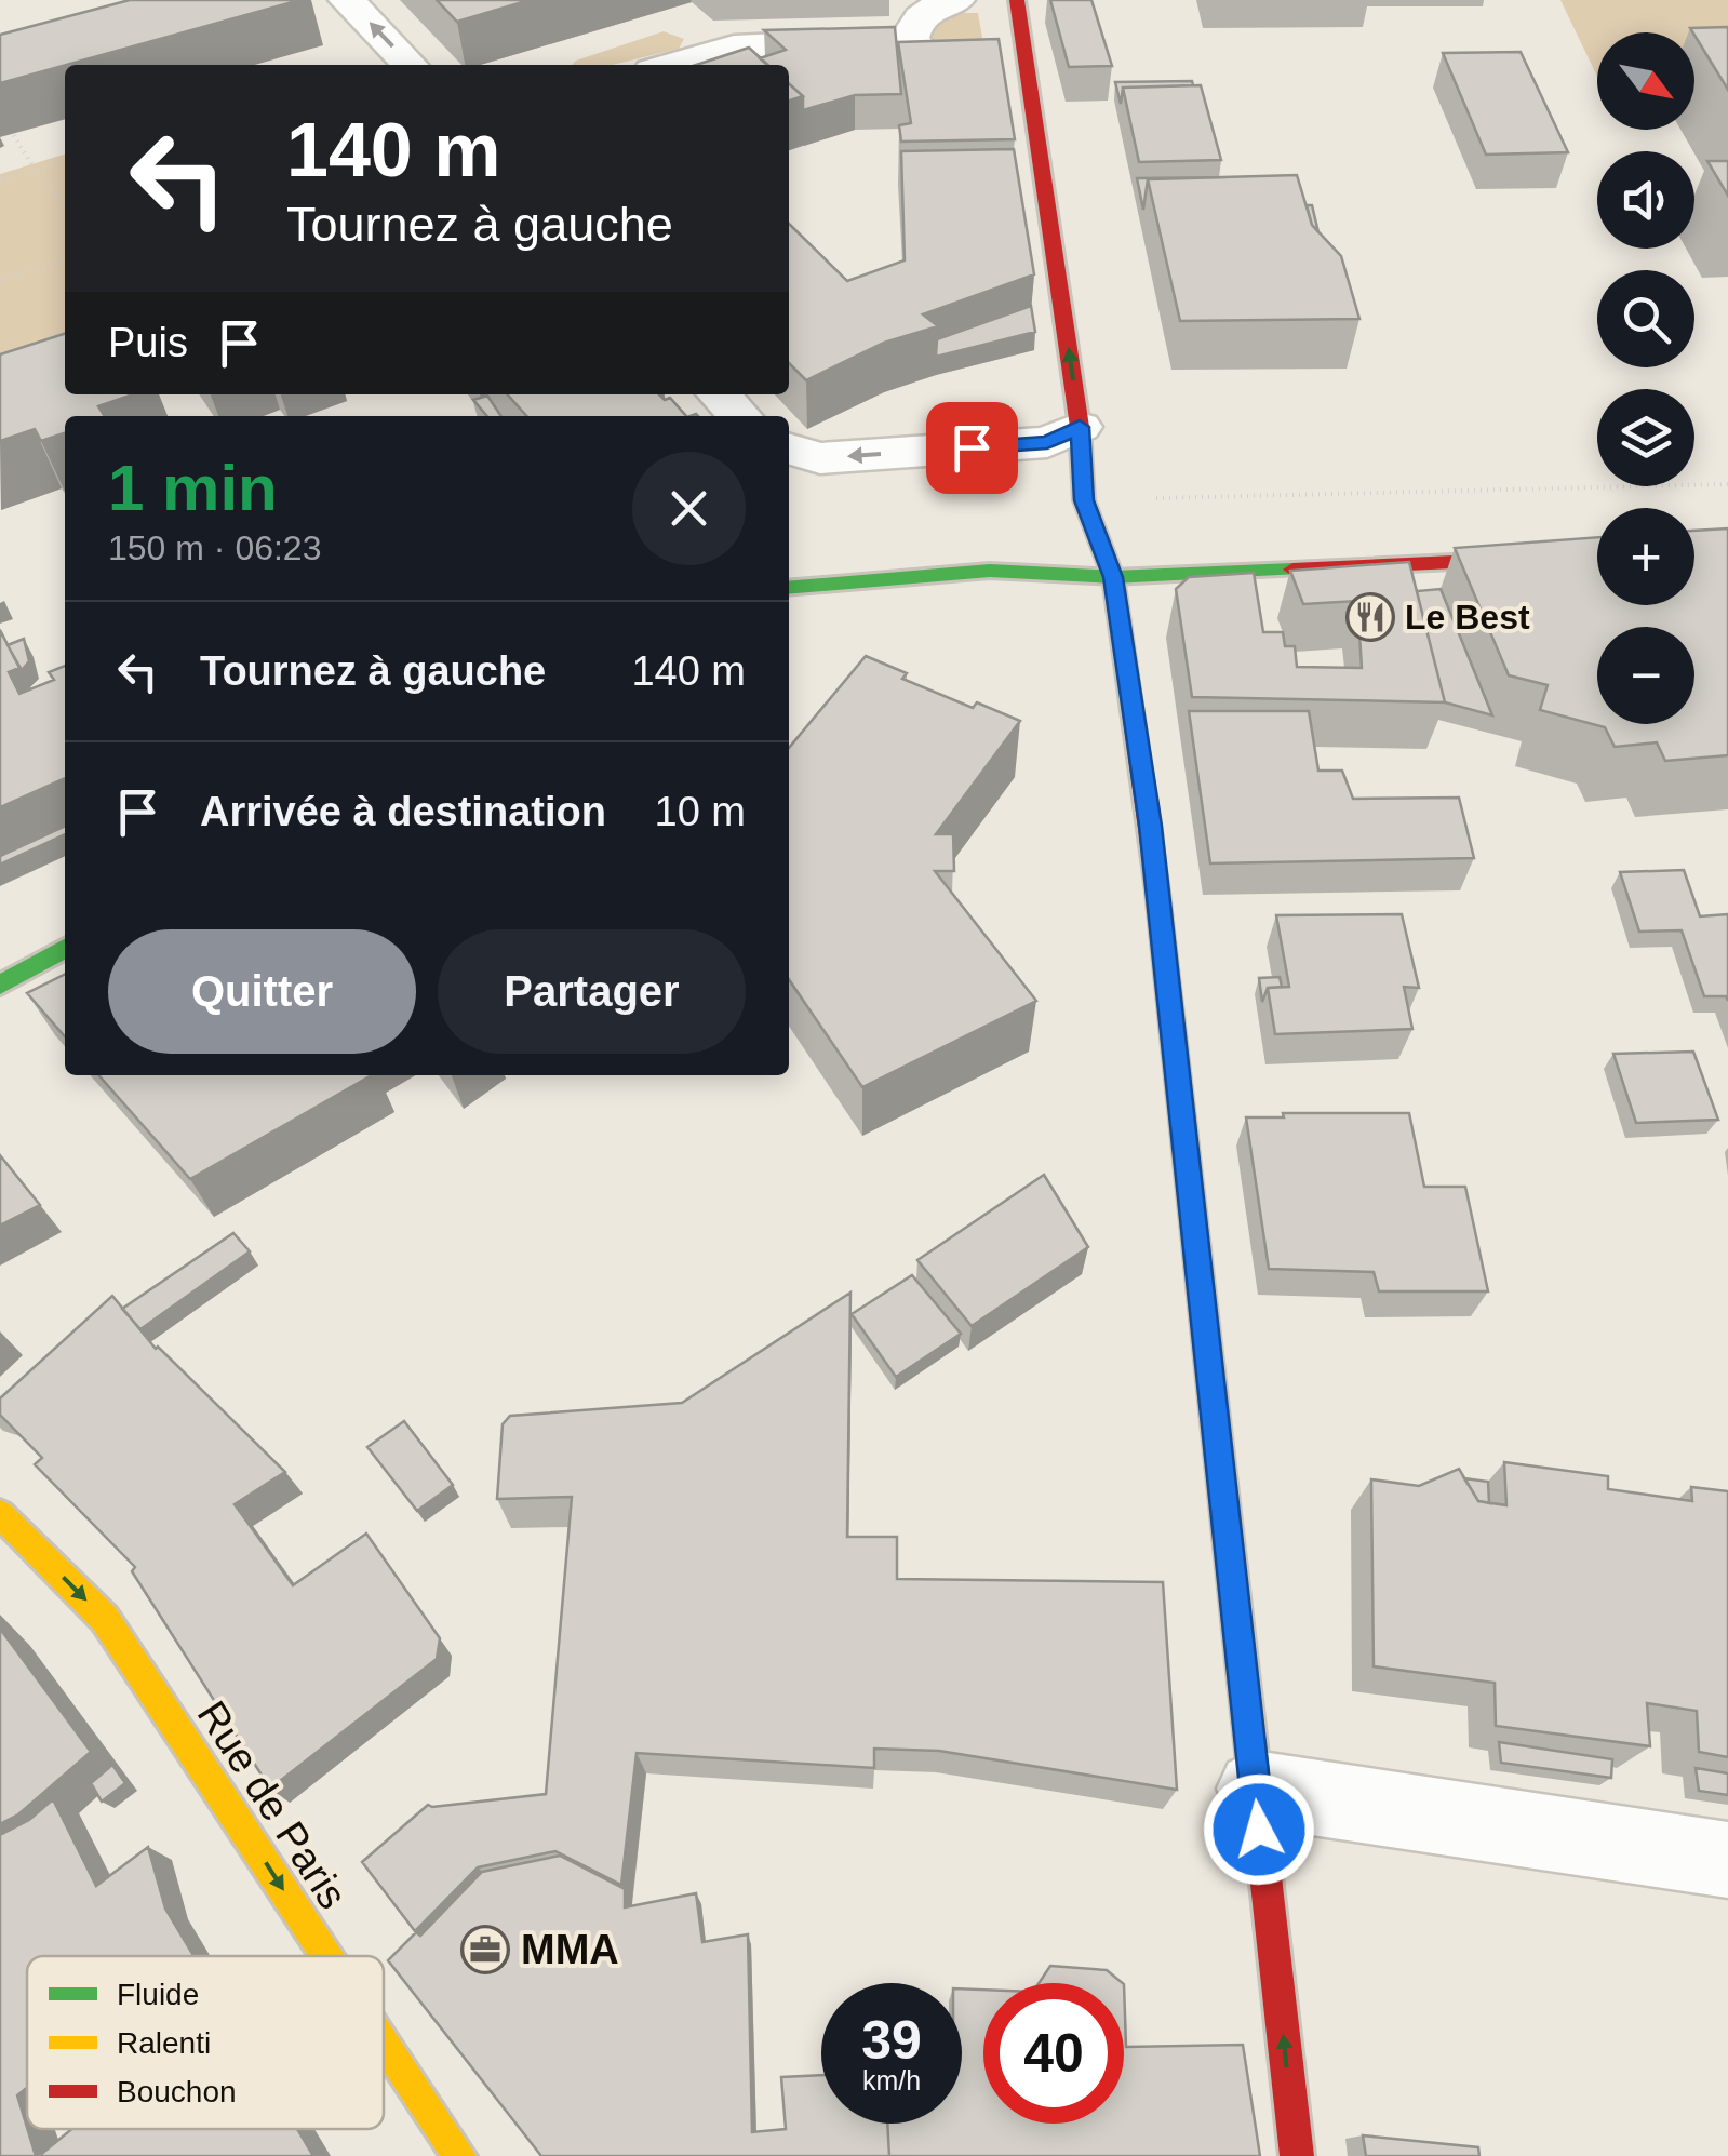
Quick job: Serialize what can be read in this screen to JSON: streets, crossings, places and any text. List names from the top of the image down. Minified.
{"streets":{"street":["Rue de Paris"]},"one_way":["Rue de Paris"],"places":{"restaurant":["Le Best"],"office":["MMA"]},"legend":["Fluide","Ralenti","Bouchon"],"north":"bottom right","page":{"map_buttons":["+","−"],"turn":["140 m","Tournez à gauche"],"then":"Puis","heading":["1 min","150 m · 06:23"],"list":[{"name":"Tournez à gauche","value":"140 m"},{"name":"Arrivée à destination","value":"10 m"}],"buttons":["Quitter","Partager"],"speed":"39 km/h","limit":"40"}}
